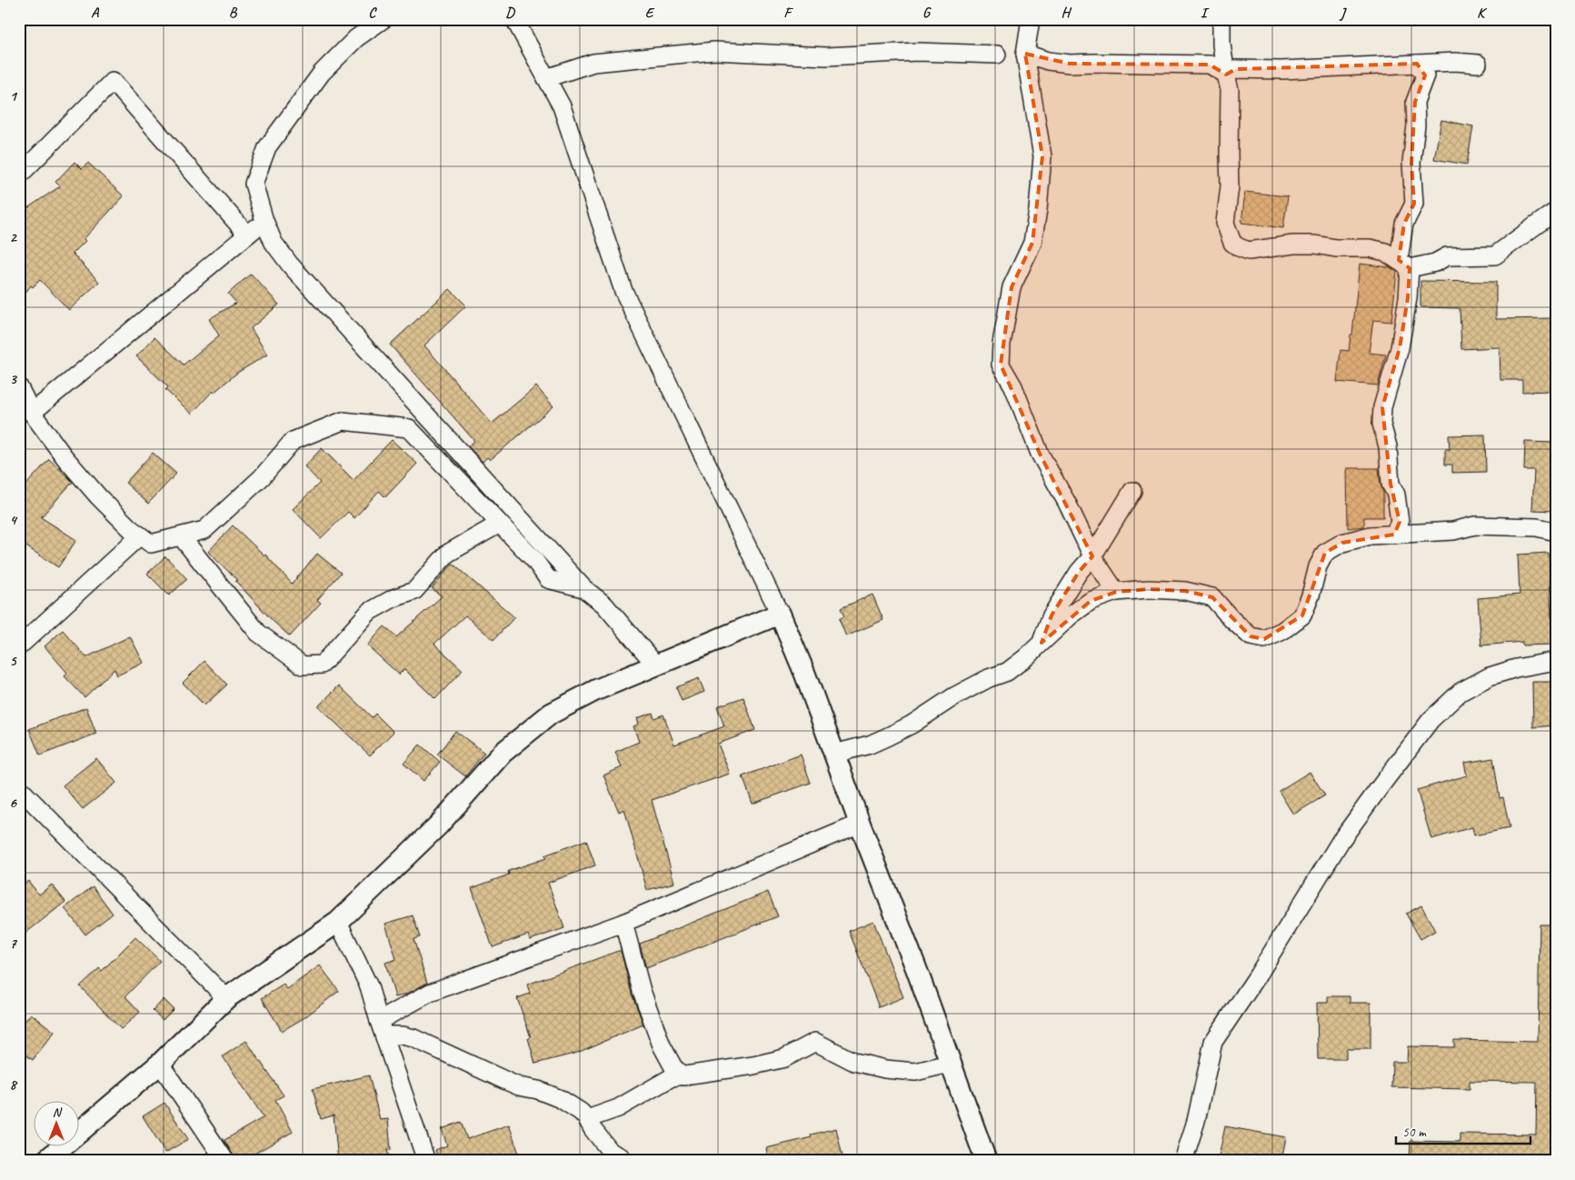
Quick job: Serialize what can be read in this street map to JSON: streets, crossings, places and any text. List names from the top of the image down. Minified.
{"scale_bar":"50 m","north":"top","grid":{"columns":["A","B","C","D","E","F","G","H","I","J","K"],"rows":["1","2","3","4","5","6","7","8"]}}
